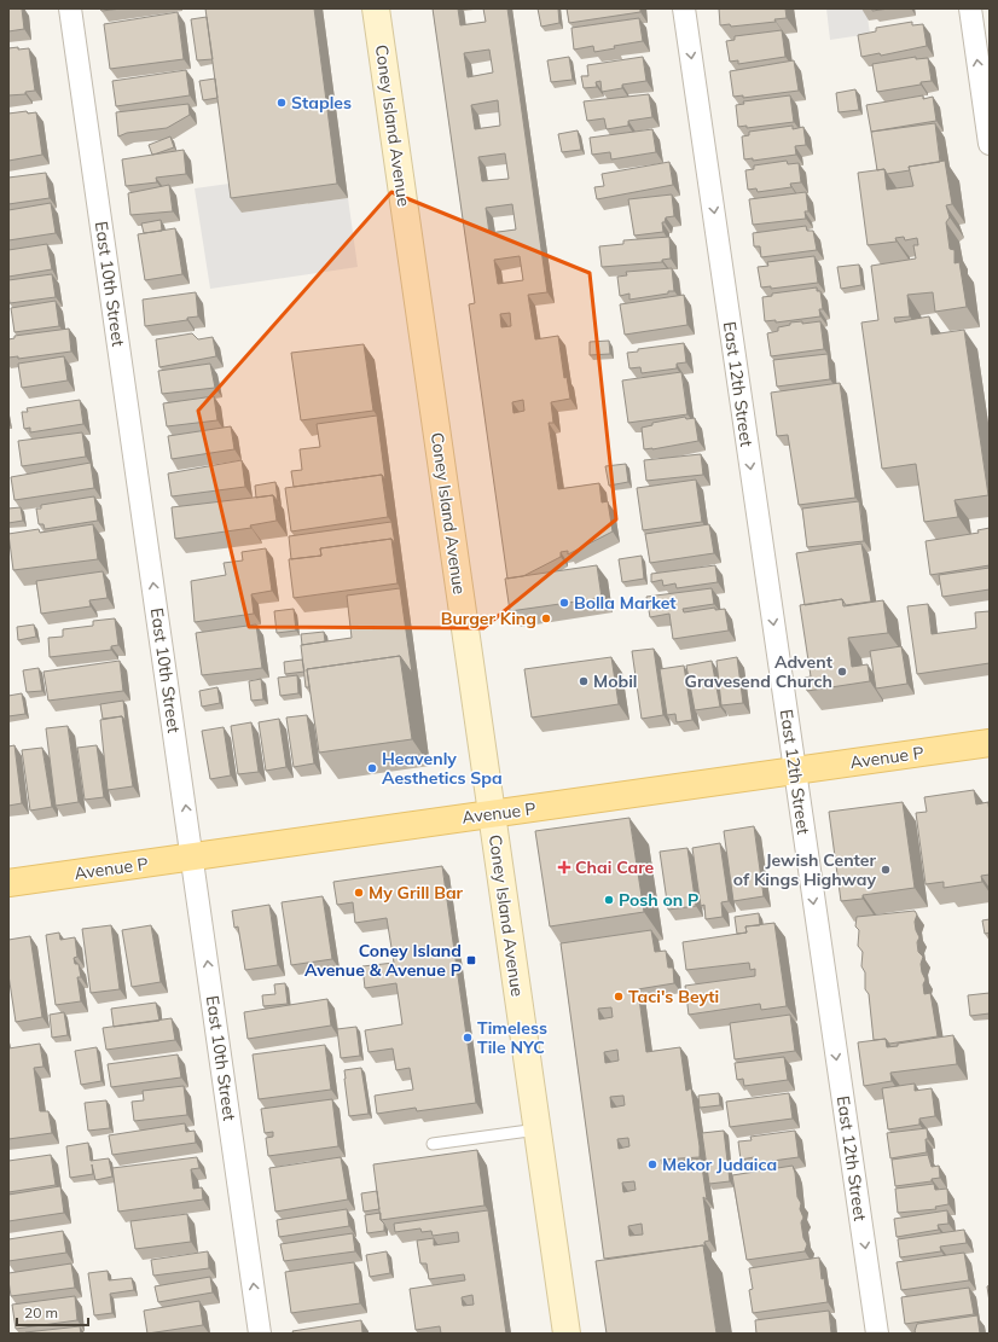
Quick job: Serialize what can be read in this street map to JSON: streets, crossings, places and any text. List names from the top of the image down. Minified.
{"streets":{"main road":["Coney Island Avenue","Avenue P"],"street":["East 10th Street","East 12th Street"]},"crossings":[["Coney Island Avenue","Avenue P"],["East 10th Street","Avenue P"],["East 12th Street","Avenue P"]],"one_way":["East 10th Street","East 12th Street"],"places":{"other":["Staples","Bolla Market","Burger King","Advent Gravesend Church","Mobil","Heavenly Aesthetics Spa","Jewish Center of Kings Highway","My Grill Bar","Posh on P","Taci's Beyti","Timeless Tile NYC","Mekor Judaica"],"health":["Chai Care"],"transit":["Coney Island Avenue & Avenue P"]},"scale_bar":"20 m"}
